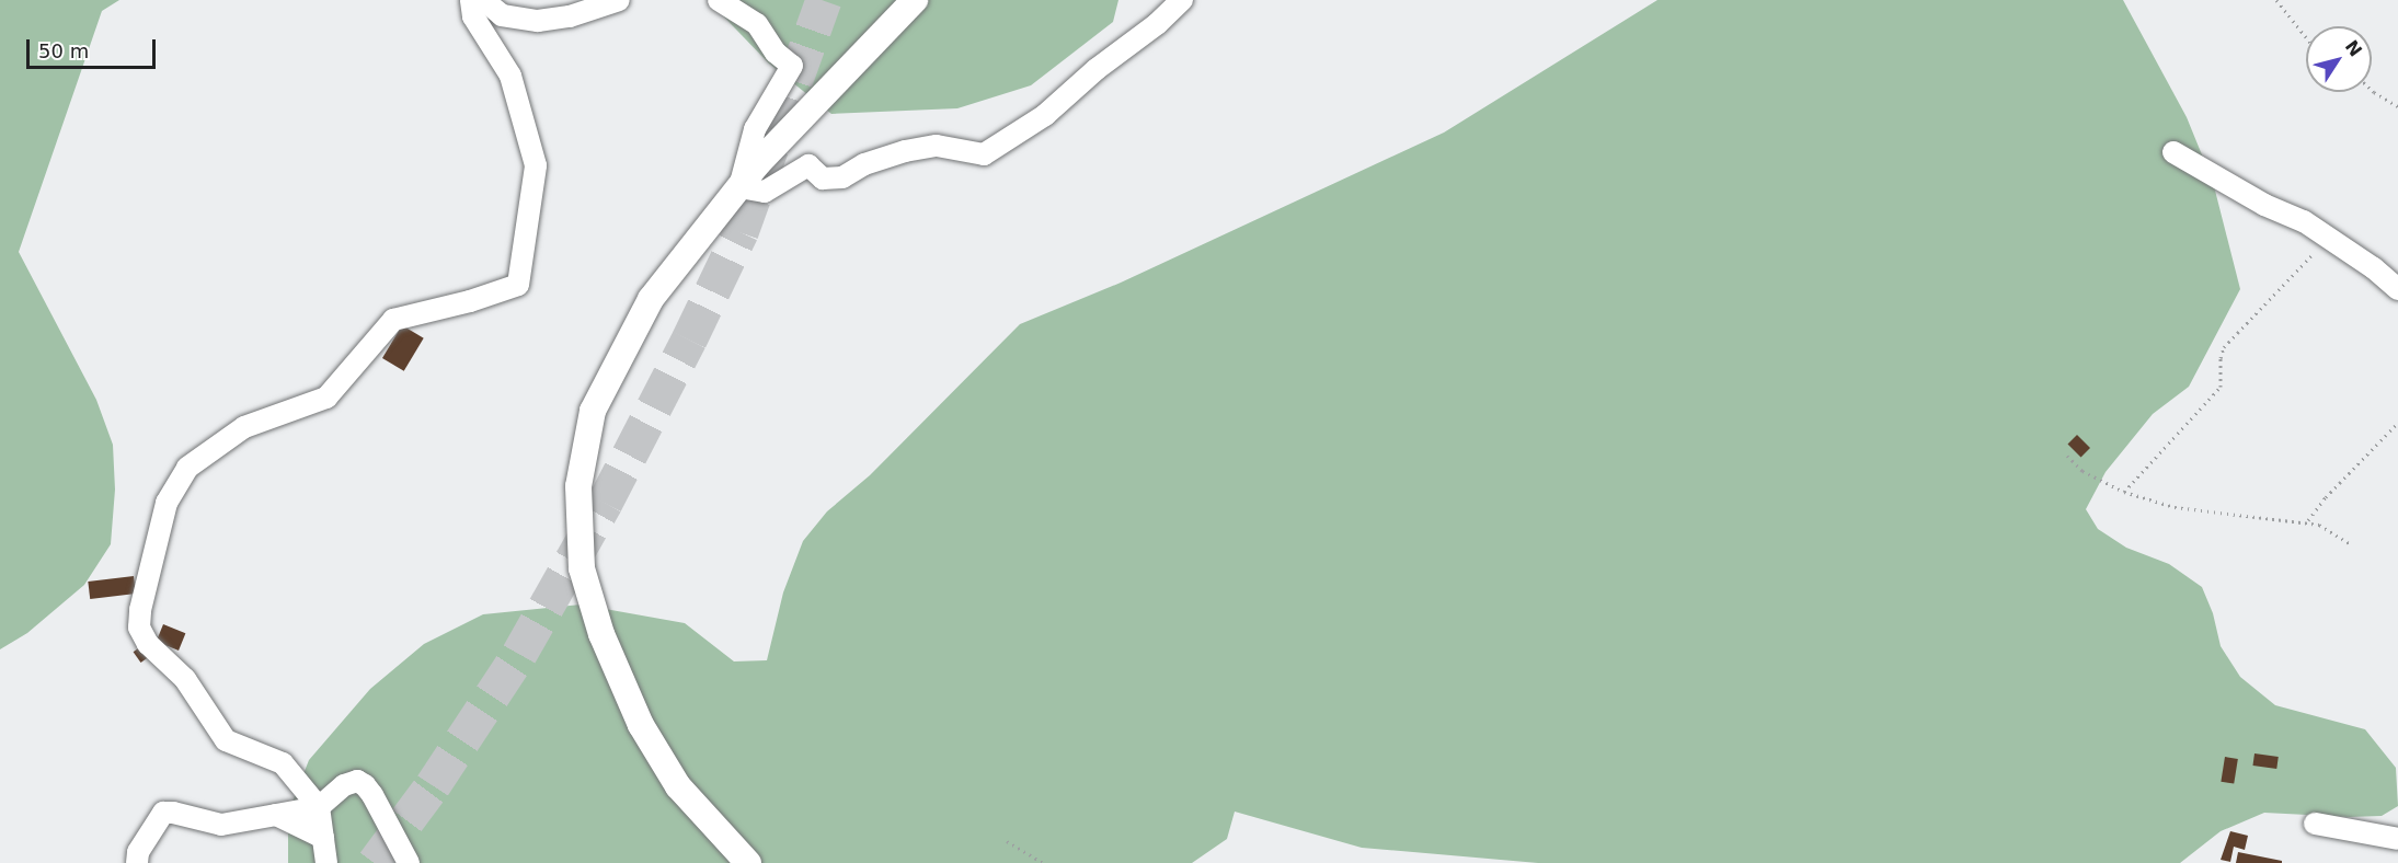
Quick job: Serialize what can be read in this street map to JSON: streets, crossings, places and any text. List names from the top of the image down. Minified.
{"scale_bar":"50 m","north":"top right"}
